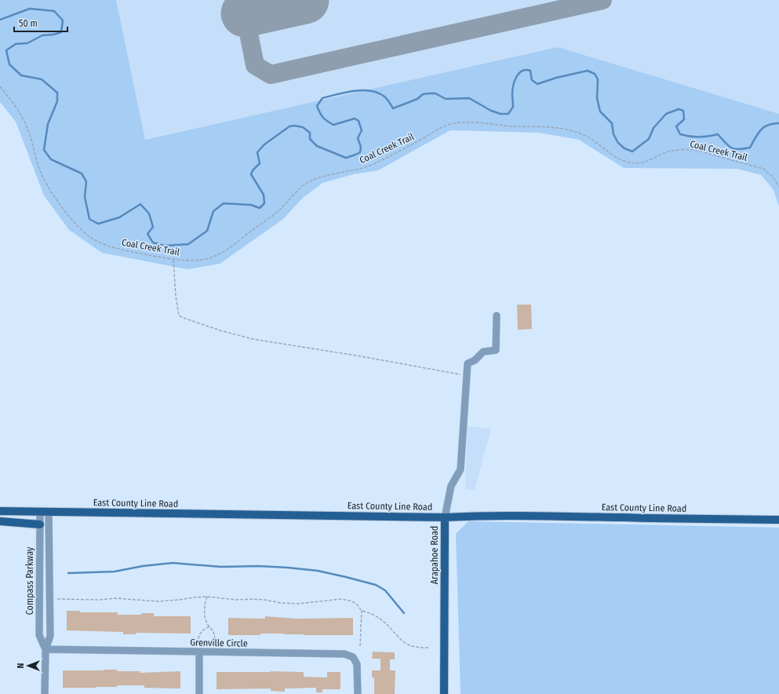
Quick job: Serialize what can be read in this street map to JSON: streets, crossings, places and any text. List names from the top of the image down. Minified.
{"streets":{"main road":["East County Line Road","Arapahoe Road"],"street":["Compass Parkway","Grenville Circle"],"path":["Coal Creek Trail"]},"crossings":[["East County Line Road","Arapahoe Road"],["East County Line Road","Compass Parkway"],["Compass Parkway","Grenville Circle"]],"scale_bar":"50 m","north":"left"}
